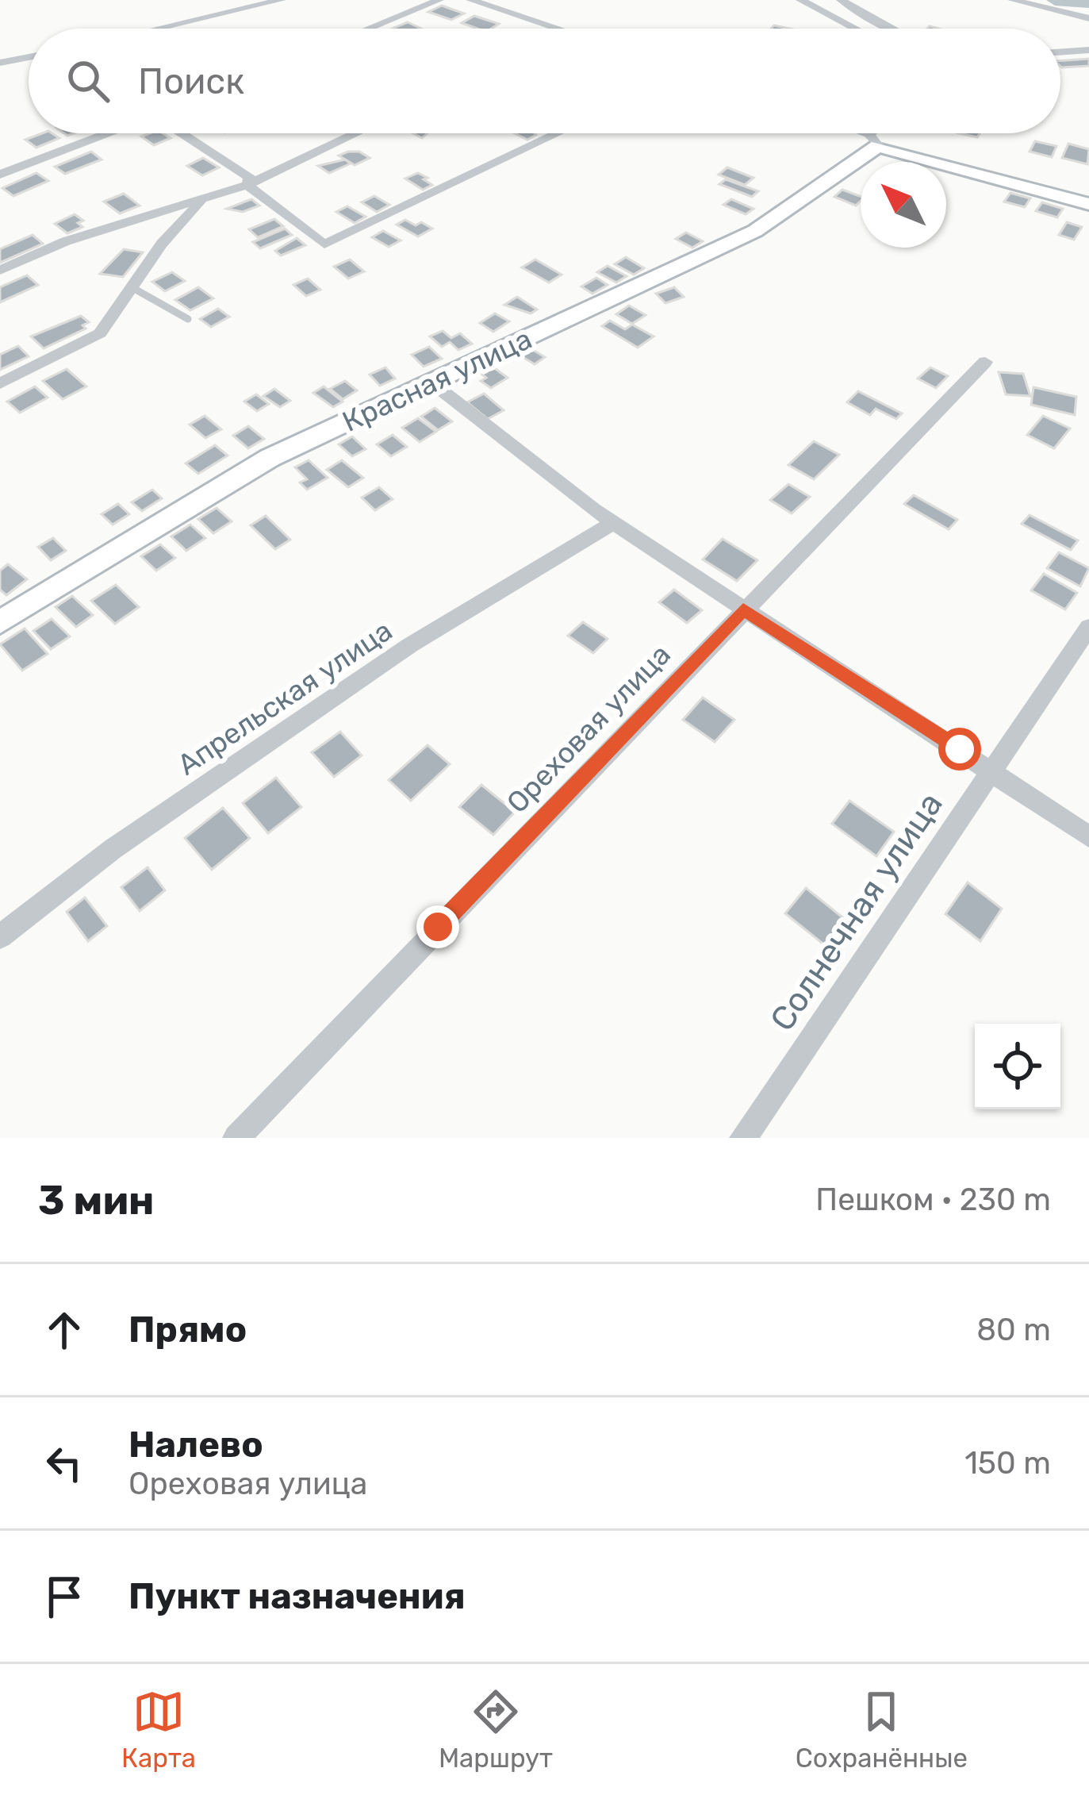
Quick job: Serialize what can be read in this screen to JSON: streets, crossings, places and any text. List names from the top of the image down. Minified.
{"streets":{"main road":["Красная улица"],"street":["Апрельская улица","Ореховая улица","Солнечная улица"]},"north":"top left","page":{"search":"Поиск","heading":["3 мин","Пешком · 230 m"],"list":[["Прямо","80 m"],["Налево","Ореховая улица","150 m"],"Пункт назначения"],"nav":["Карта","Маршрут","Сохранённые"]}}
